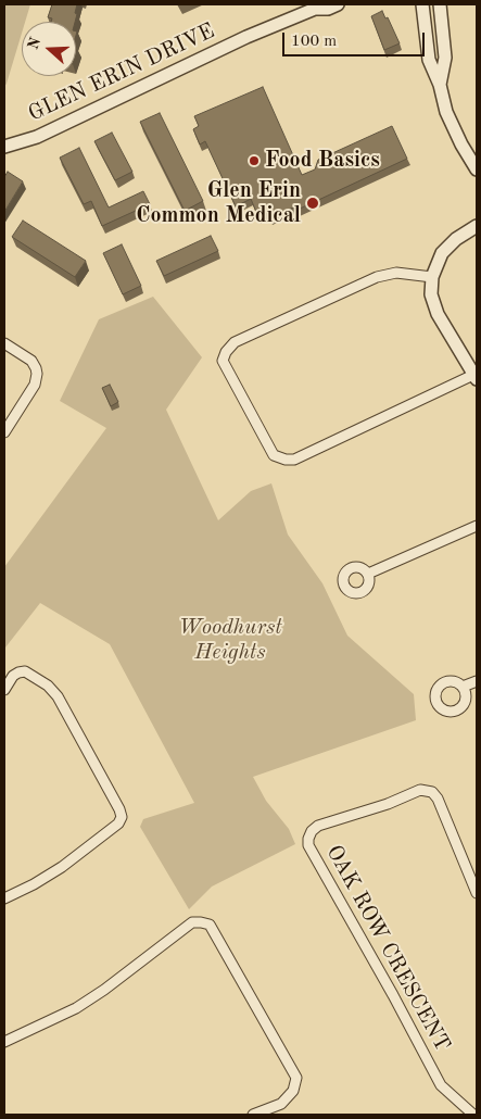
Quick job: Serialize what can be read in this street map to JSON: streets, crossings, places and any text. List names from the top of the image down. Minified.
{"streets":{"street":["GLEN ERIN DRIVE","OAK ROW CRESCENT"]},"parks":["Woodhurst Heights"],"places":["Food Basics","Glen Erin Common Medical"],"scale_bar":"100 m","north":"left"}
